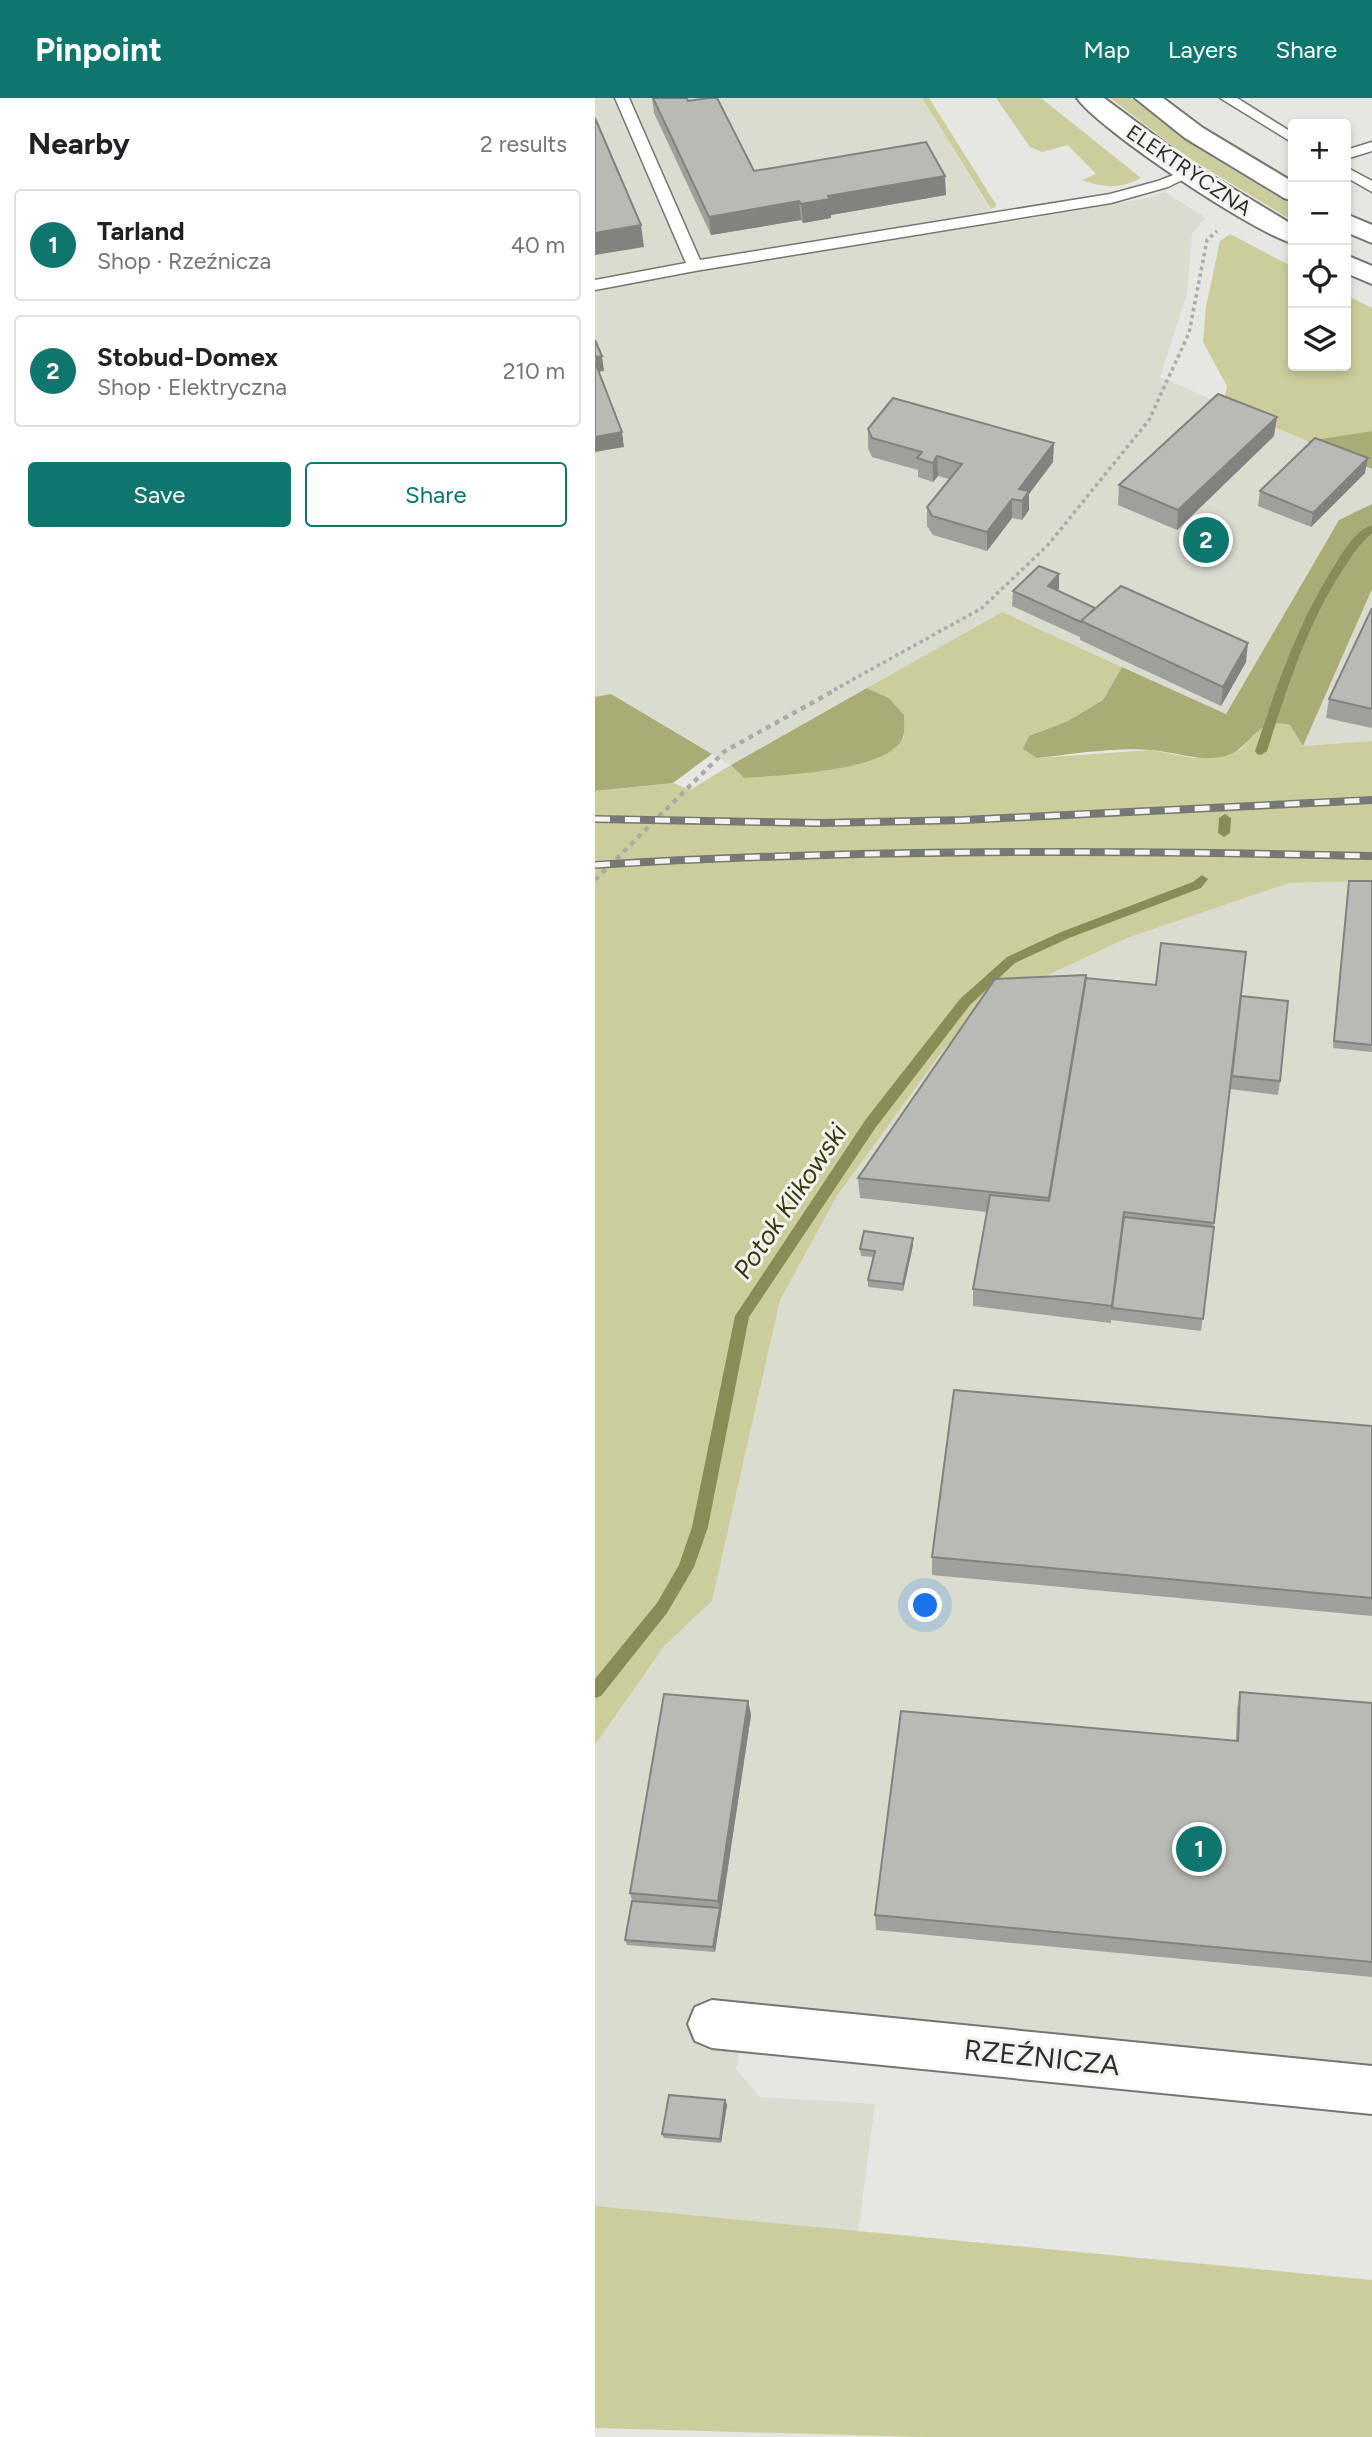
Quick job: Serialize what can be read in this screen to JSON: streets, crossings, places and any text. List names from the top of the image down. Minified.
{"streets":{"main road":["ELEKTRYCZNA","RZEŹNICZA"]},"water":["Potok Klikowski"],"page":{"header":"Pinpoint","nav":["Map","Layers","Share"],"heading":["Nearby","2 results"],"map_buttons":["+","−"],"list":[{"mark":"1","name":"Tarland","note":"Shop · Rzeźnicza","value":"40 m"},{"mark":"2","name":"Stobud-Domex","note":"Shop · Elektryczna","value":"210 m"}],"buttons":["Save","Share"],"pins":["2","1"]}}
